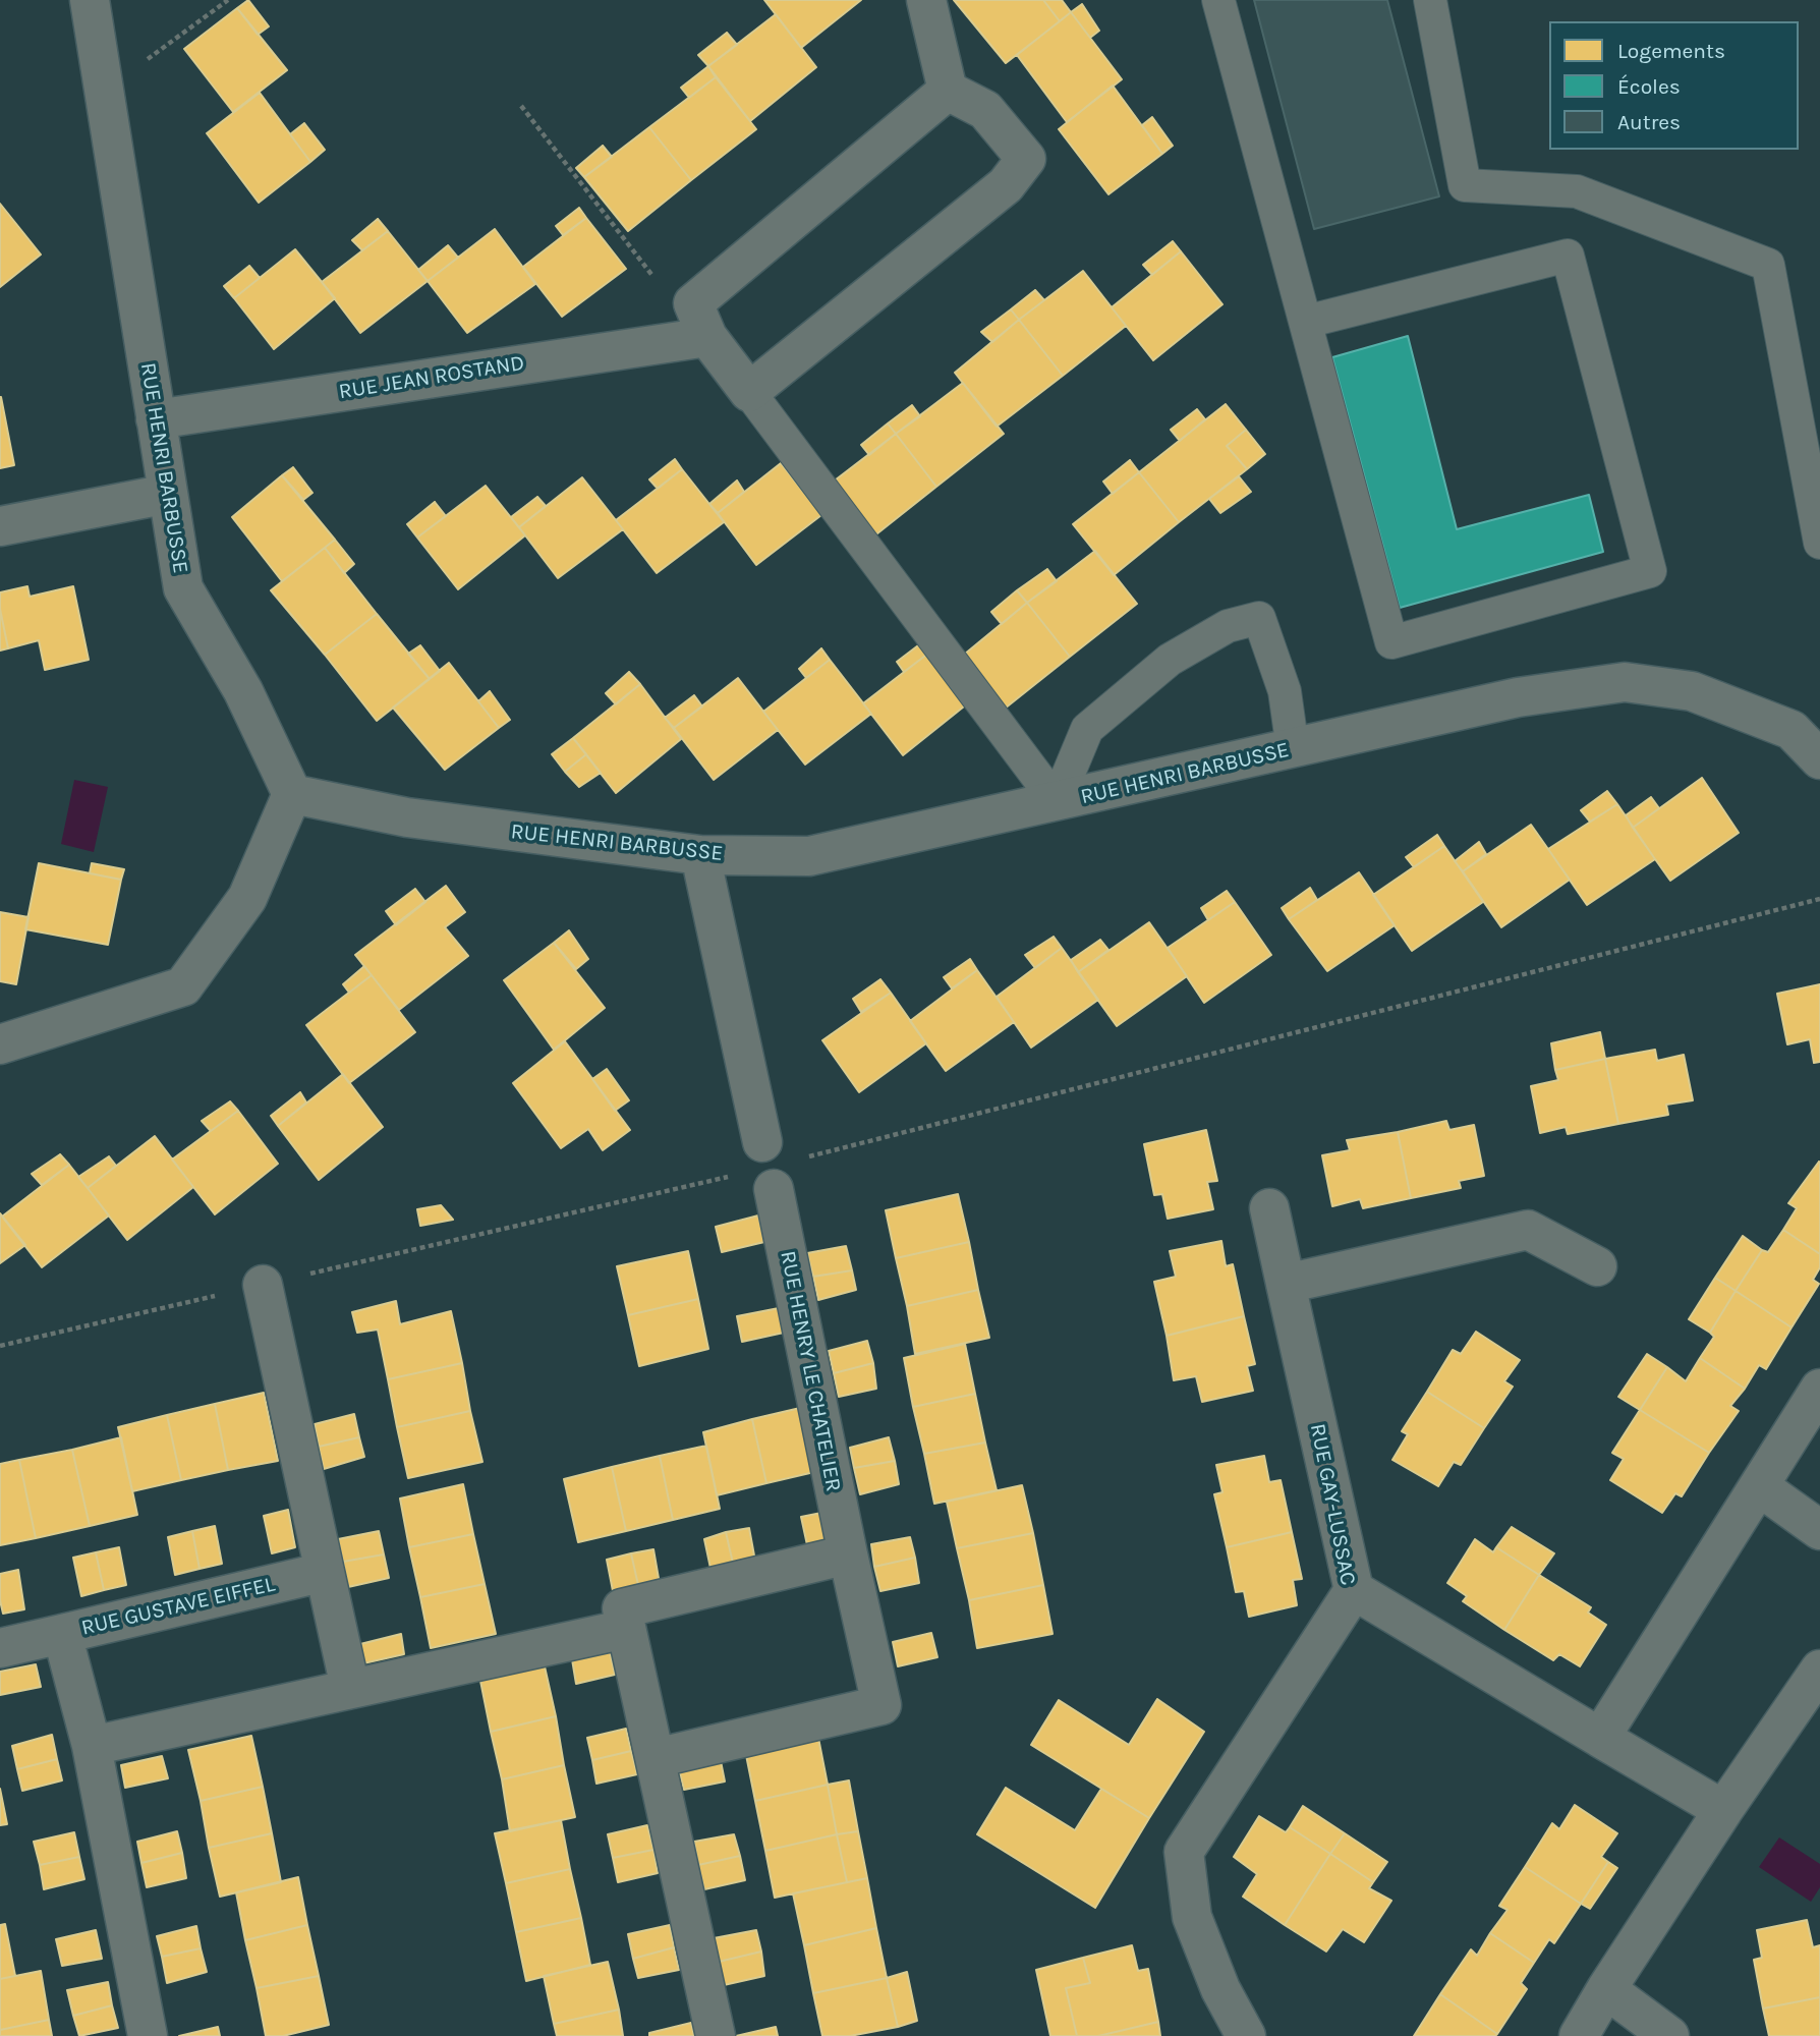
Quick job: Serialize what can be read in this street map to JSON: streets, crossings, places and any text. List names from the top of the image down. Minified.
{"streets":{"street":["RUE JEAN ROSTAND","RUE HENRI BARBUSSE","RUE HENRY LE CHATELIER","RUE GAY-LUSSAC","RUE GUSTAVE EIFFEL"]},"crossings":[["RUE JEAN ROSTAND","RUE HENRI BARBUSSE"],["RUE HENRI BARBUSSE","RUE HENRY LE CHATELIER"]],"legend":["Logements","Écoles","Autres"]}
